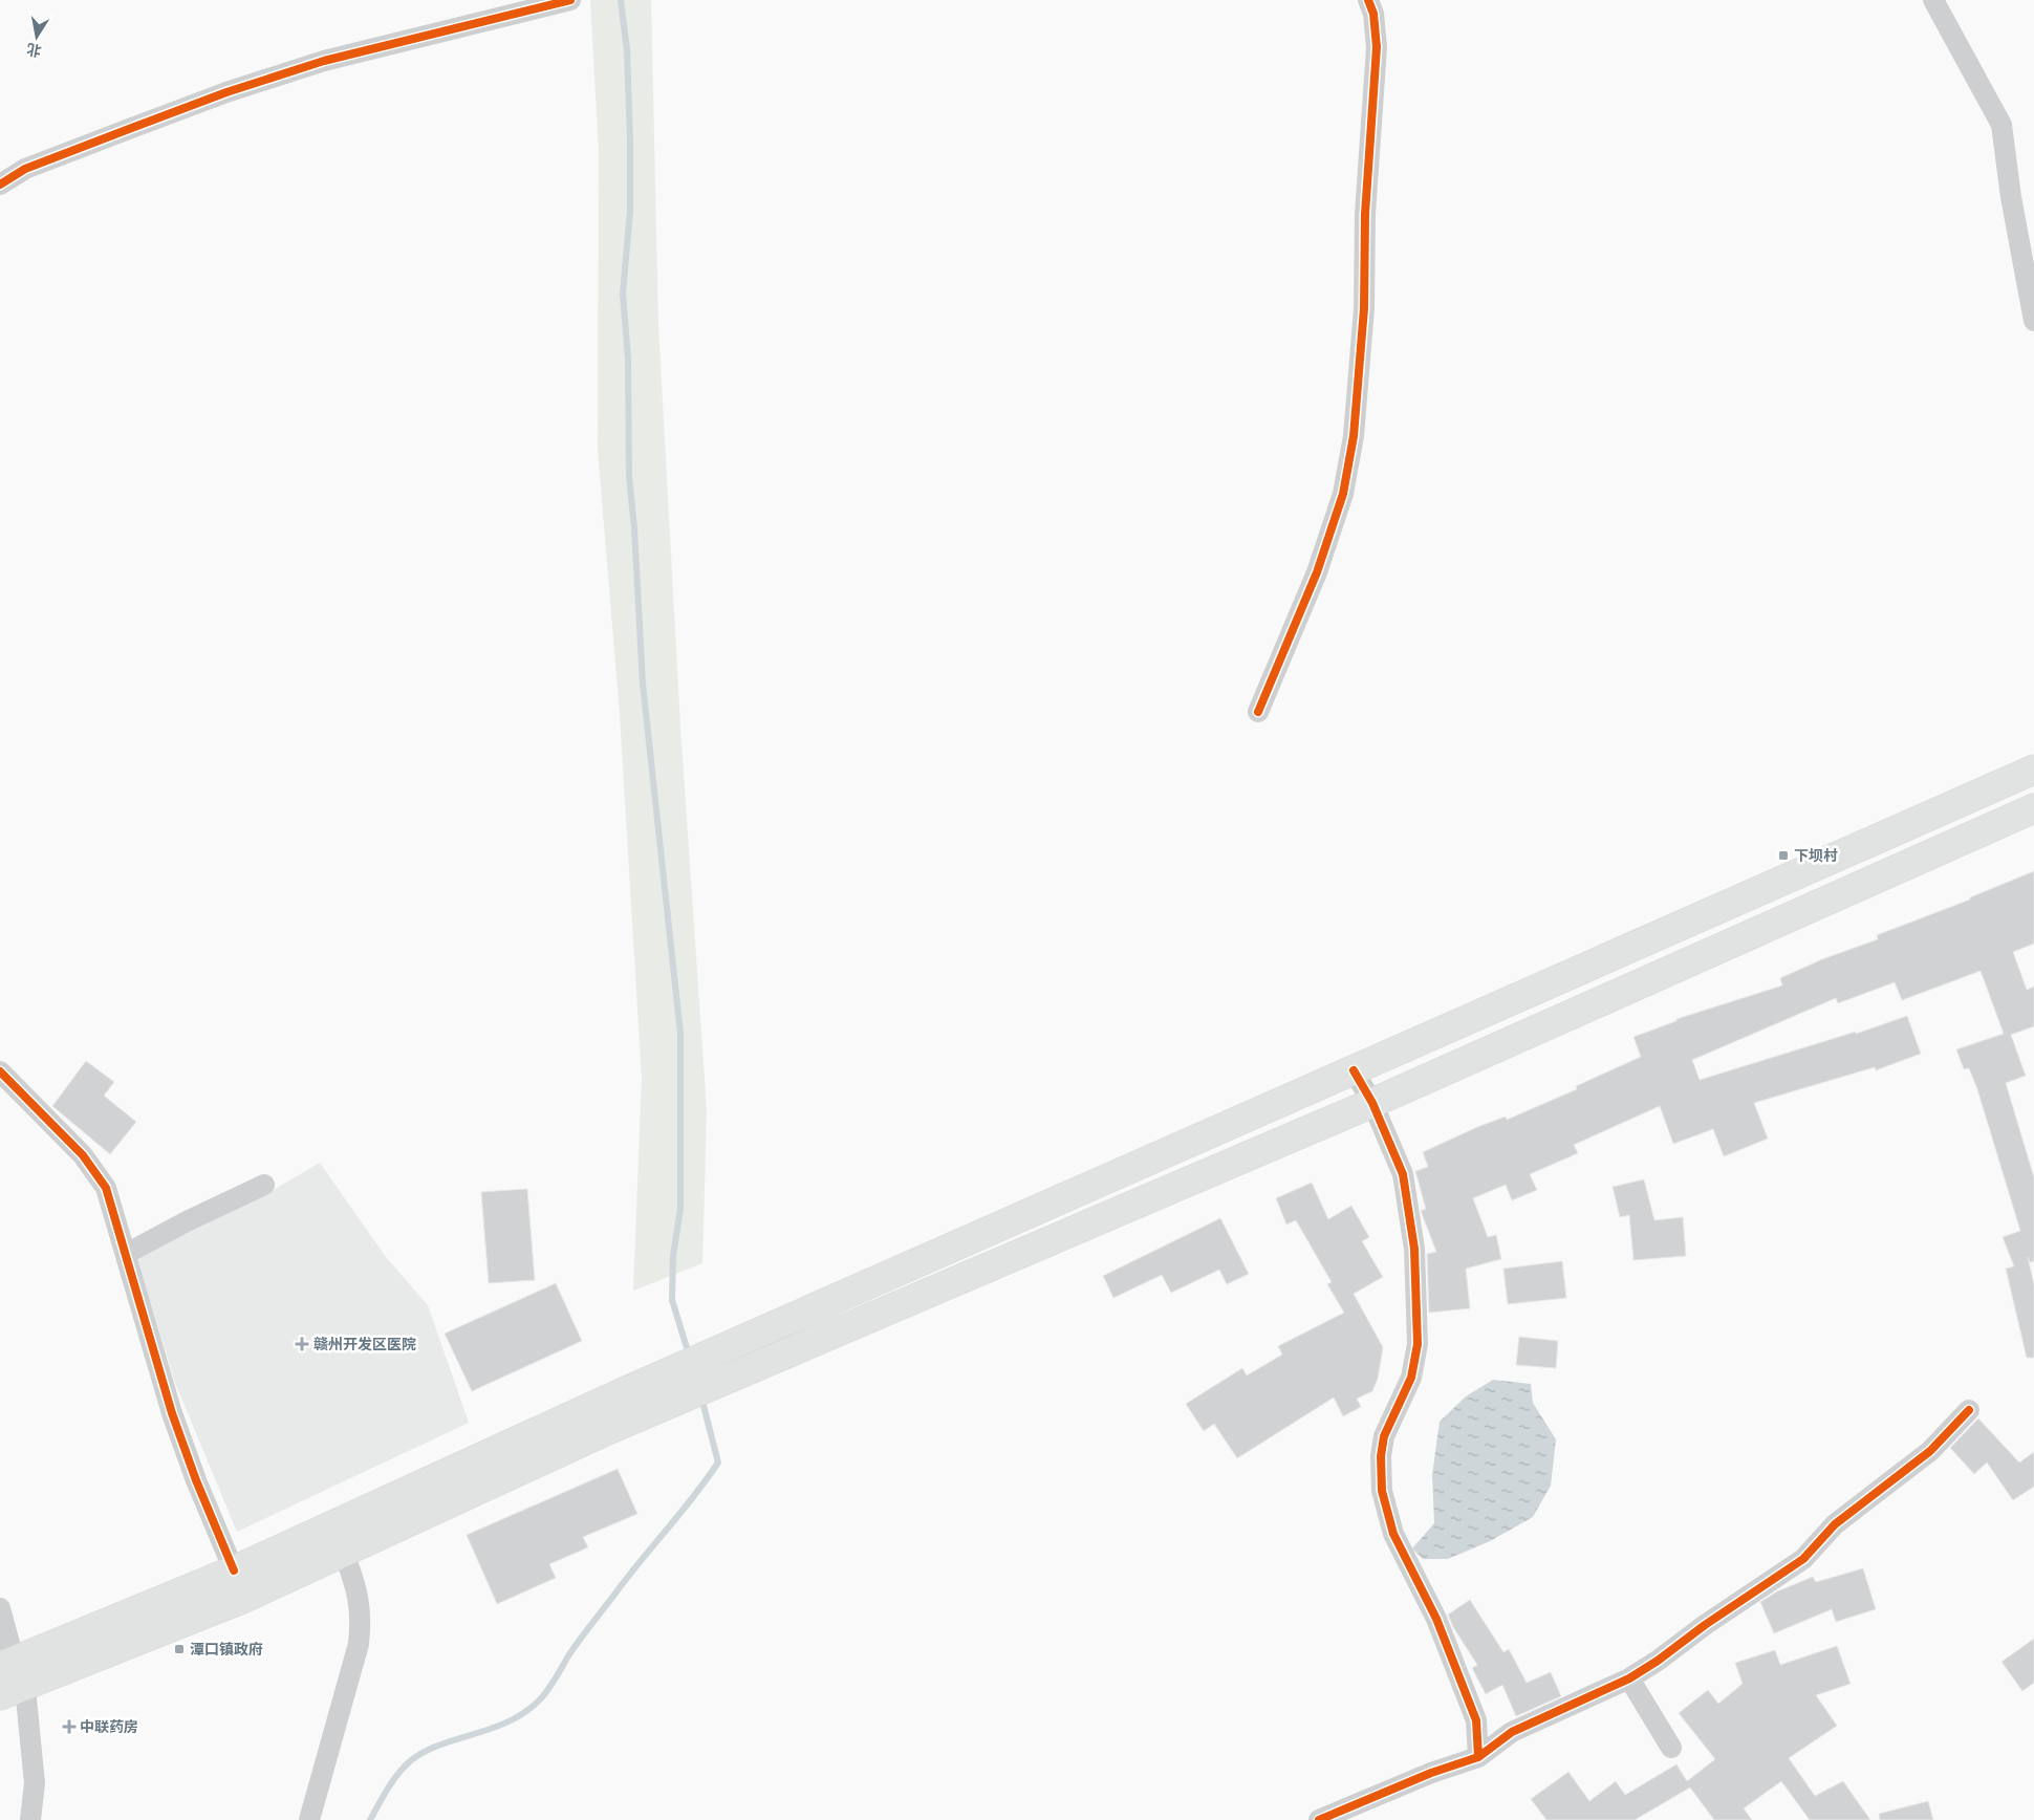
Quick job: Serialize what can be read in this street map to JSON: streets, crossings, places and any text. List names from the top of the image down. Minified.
{"places":{"transit":["下坝村","潭口镇政府"],"health":["赣州开发区医院","中联药房"]},"north":"bottom"}
